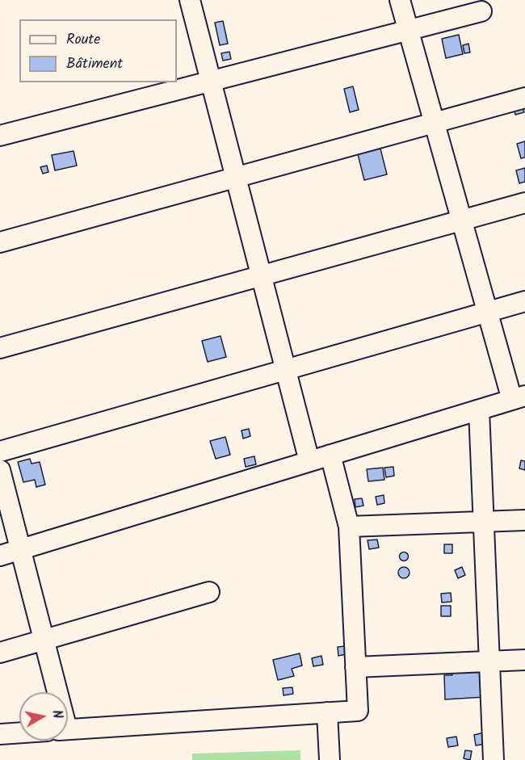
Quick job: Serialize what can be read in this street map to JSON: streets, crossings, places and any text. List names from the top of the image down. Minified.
{"legend":["Route","Bâtiment"],"north":"right"}
